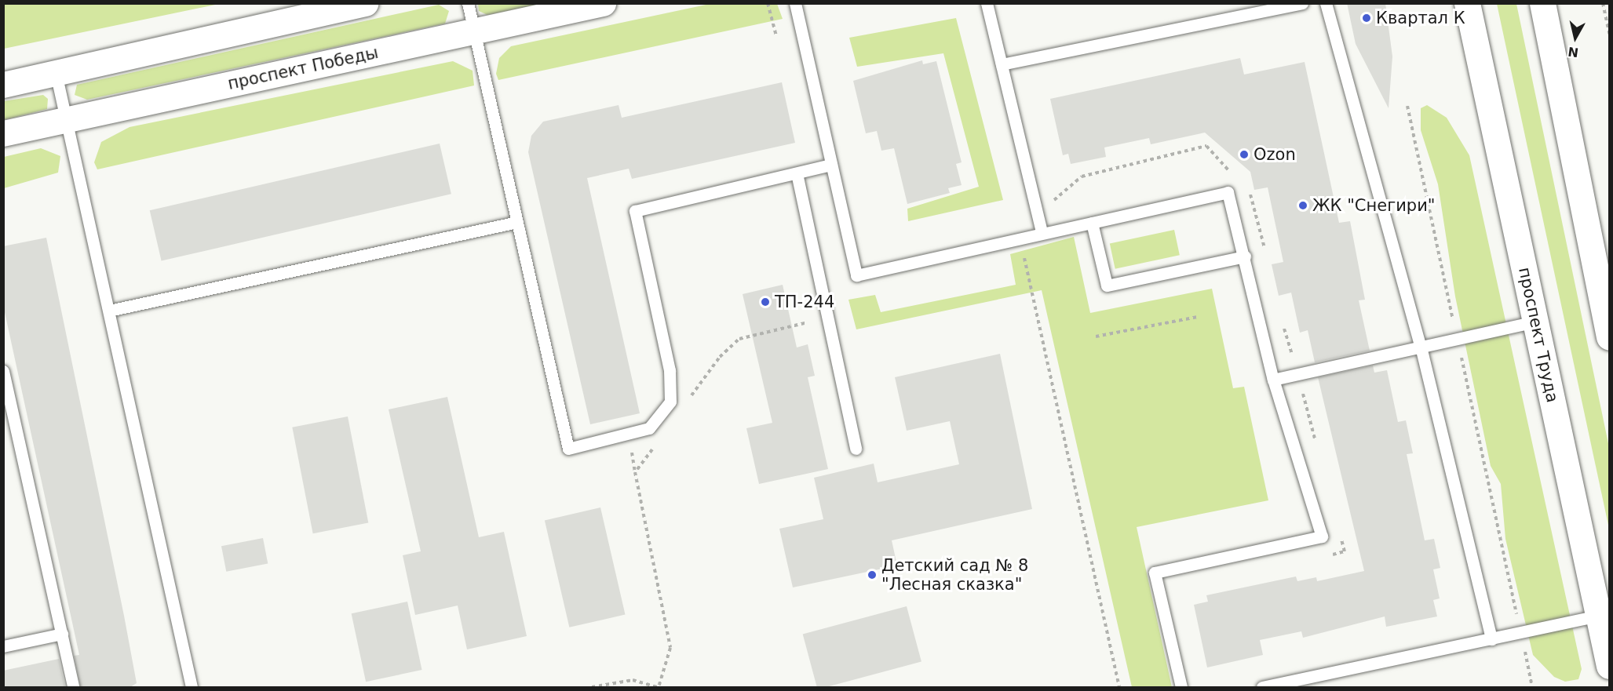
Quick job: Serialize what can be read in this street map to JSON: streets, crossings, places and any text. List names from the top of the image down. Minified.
{"streets":{"main road":["проспект Победы","проспект Труда"]},"places":["Квартал К","Ozon","ЖК \"Снегири\"","ТП-244","Детский сад № 8 \"Лесная сказка\""],"north":"bottom"}
